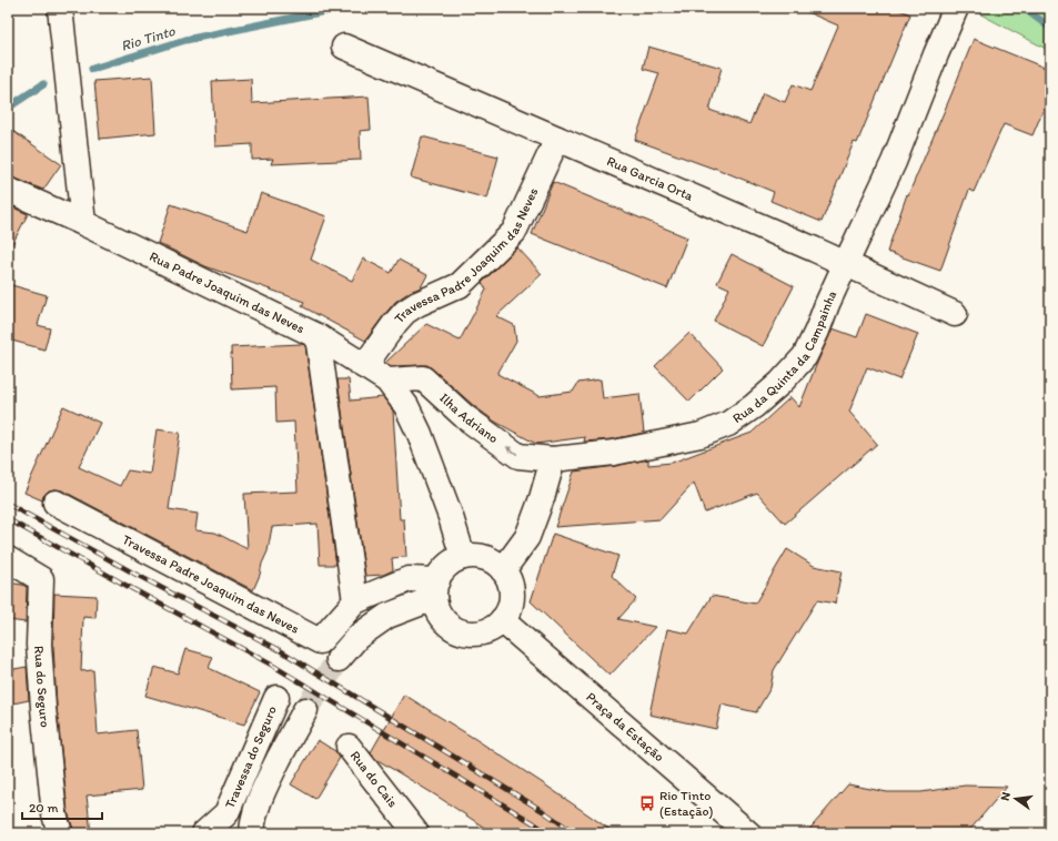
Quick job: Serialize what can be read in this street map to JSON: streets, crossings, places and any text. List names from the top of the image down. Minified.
{"streets":{"street":["Rua Garcia Orta","Travessa Padre Joaquim das Neves","Rua Padre Joaquim das Neves","Rua da Quinta da Campainha","Ilha Adriano","Rua do Seguro","Praça da Estação","Travessa do Seguro","Rua do Cais"]},"crossings":[["Rua Garcia Orta","Travessa Padre Joaquim das Neves"],["Rua Garcia Orta","Rua da Quinta da Campainha"],["Travessa Padre Joaquim das Neves","Rua Padre Joaquim das Neves"],["Travessa Padre Joaquim das Neves","Praça da Estação"],["Rua Padre Joaquim das Neves","Ilha Adriano"],["Rua Padre Joaquim das Neves","Praça da Estação"],["Rua da Quinta da Campainha","Ilha Adriano"]],"one_way":["Ilha Adriano"],"water":["Rio Tinto"],"places":{"bus stop":["Rio Tinto (Estação)"]},"scale_bar":"20 m","north":"left"}
